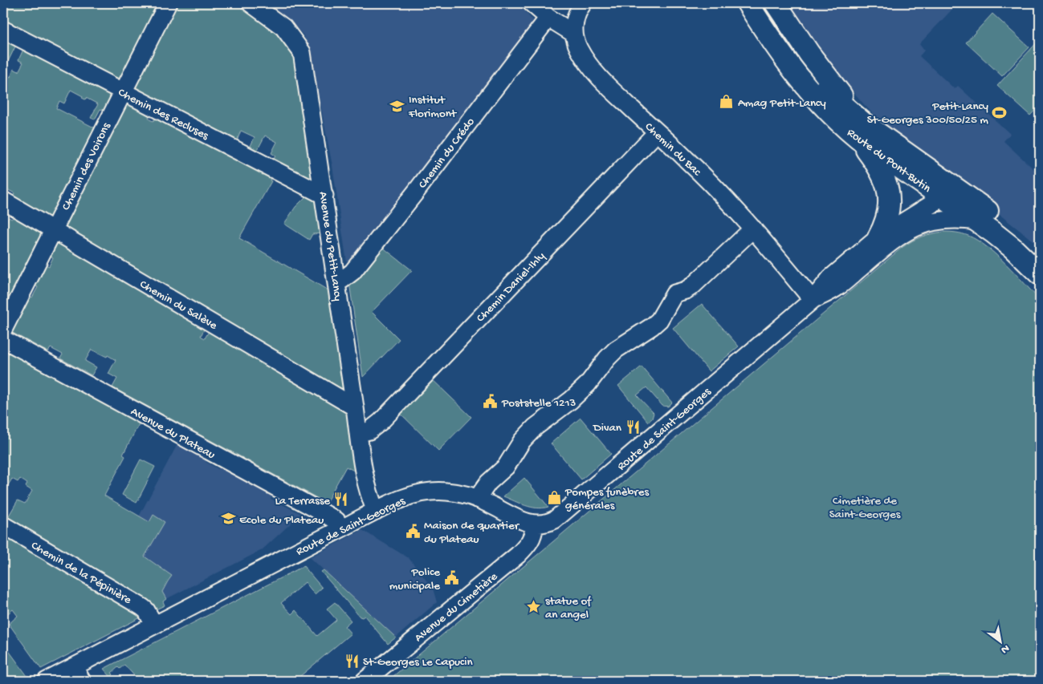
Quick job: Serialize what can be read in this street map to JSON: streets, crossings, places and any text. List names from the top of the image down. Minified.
{"streets":{"main road":["Route du Pont-Butin"],"street":["Chemin des Recluses","Chemin du Bac","Chemin du Crédo","Chemin des Voirons","Avenue du Petit-Lancy","Chemin Daniel-Ihly","Chemin du Salève","Route de Saint-Georges","Avenue du Plateau","Chemin de la Pépinière","Avenue du Cimetière"]},"crossings":[["Chemin des Recluses","Chemin des Voirons"],["Chemin des Recluses","Avenue du Petit-Lancy"],["Chemin du Bac","Chemin Daniel-Ihly"],["Chemin du Bac","Route de Saint-Georges"],["Chemin du Crédo","Avenue du Petit-Lancy"],["Route du Pont-Butin","Route de Saint-Georges"],["Chemin des Voirons","Chemin du Salève"],["Avenue du Petit-Lancy","Chemin Daniel-Ihly"],["Avenue du Petit-Lancy","Chemin du Salève"],["Avenue du Petit-Lancy","Route de Saint-Georges"],["Route de Saint-Georges","Avenue du Plateau"],["Route de Saint-Georges","Chemin de la Pépinière"],["Route de Saint-Georges","Avenue du Cimetière"]],"parks":["Cimetière de Saint-Georges"],"places":{"shop":["Amag Petit-Lancy","Pompes funèbres générales"],"school or university":["Institut Florimont","Ecole du Plateau"],"sports":["Petit-Lancy St-Georges 300/50/25 m"],"public building":["Poststelle 1213","Maison de quartier du Plateau","Police municipale"],"restaurant":["Divan","La Terrasse","St-Georges Le Capucin"],"place":["statue of an angel"]},"north":"bottom right"}
